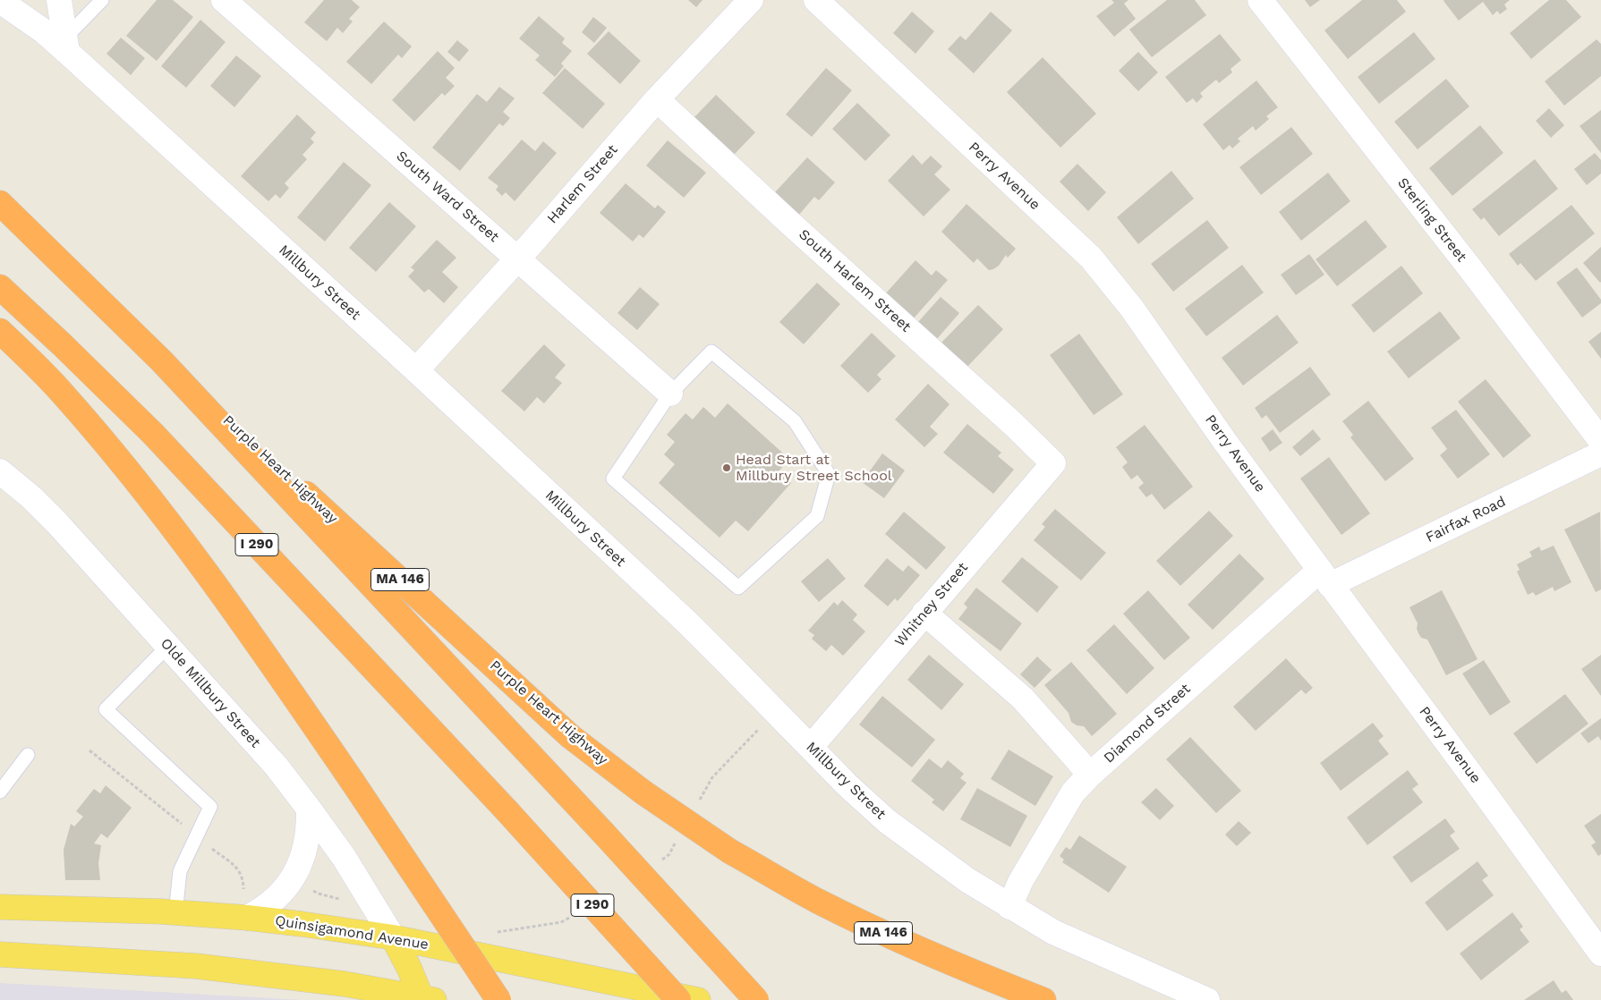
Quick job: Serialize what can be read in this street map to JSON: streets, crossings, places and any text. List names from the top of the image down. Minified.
{"streets":{"highway":["Purple Heart Highway","I 290","MA 146"],"main road":["Quinsigamond Avenue"],"street":["Perry Avenue","Harlem Street","South Ward Street","Sterling Street","South Harlem Street","Millbury Street","Fairfax Road","Whitney Street","Olde Millbury Street","Diamond Street"]},"crossings":[["Perry Avenue","Fairfax Road"],["Perry Avenue","Diamond Street"],["Harlem Street","South Ward Street"],["Harlem Street","South Harlem Street"],["Harlem Street","Millbury Street"],["South Harlem Street","Whitney Street"],["Millbury Street","Whitney Street"],["Millbury Street","Diamond Street"],["Fairfax Road","Diamond Street"],["Olde Millbury Street","Quinsigamond Avenue"]],"places":["Head Start at Millbury Street School"]}
